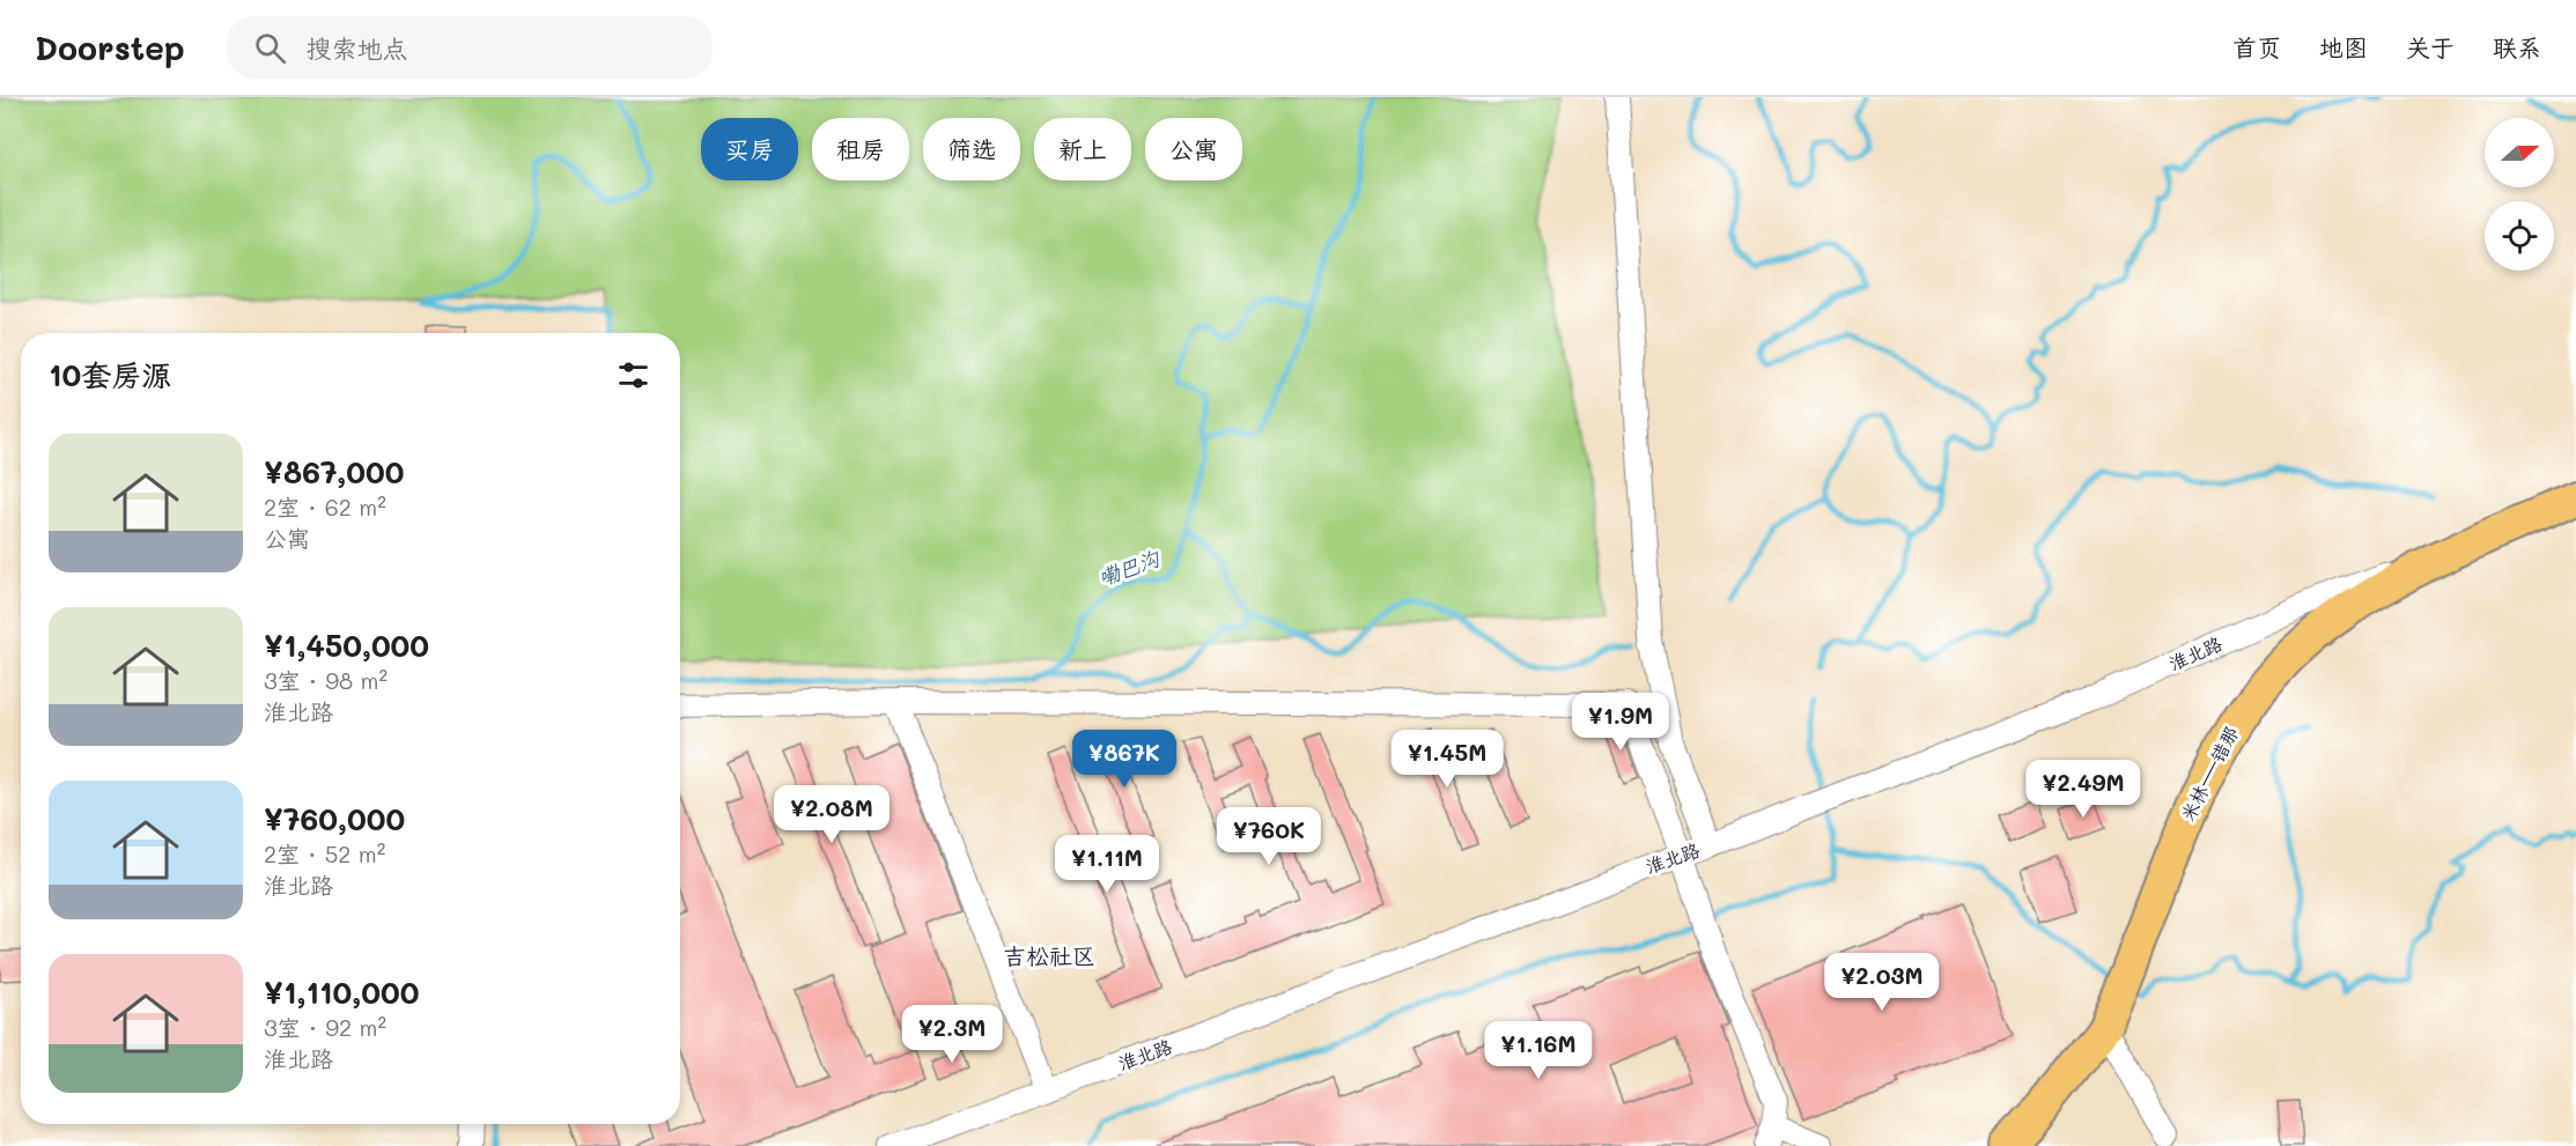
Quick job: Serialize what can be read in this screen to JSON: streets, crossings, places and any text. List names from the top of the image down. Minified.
{"streets":{"highway":["米林—错那"],"street":["淮北路"]},"crossings":[["淮北路","米林—错那"]],"districts":["吉松社区"],"water":["嘞巴沟"],"north":"right","page":{"header":"Doorstep","search":"搜索地点","nav":["首页","地图","关于","联系"],"chip":["买房","租房","筛选","新上","公寓"],"heading":"10套房源","list":[{"name":"¥867,000","note":"2室 · 62 m² · 公寓"},{"name":"¥1,450,000","note":"3室 · 98 m² · 淮北路"},{"name":"¥760,000","note":"2室 · 52 m² · 淮北路"},{"name":"¥1,110,000","note":"3室 · 92 m² · 淮北路"}],"price":["¥1.9M","¥867K","¥1.45M","¥2.49M","¥2.08M","¥760K","¥1.11M","¥2.03M","¥2.3M","¥1.16M"]}}
